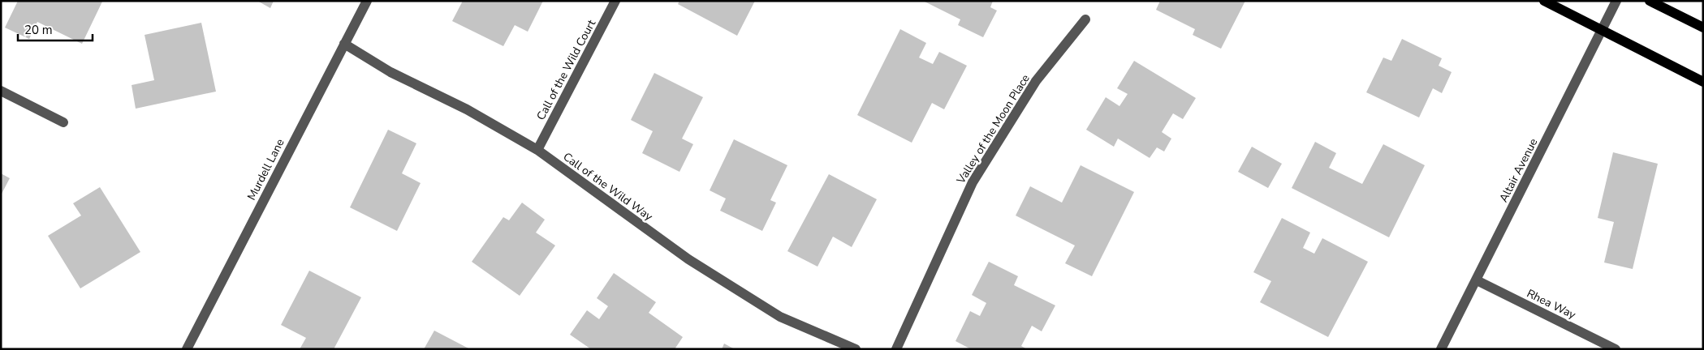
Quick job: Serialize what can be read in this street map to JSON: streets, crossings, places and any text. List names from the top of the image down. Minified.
{"streets":{"street":["Call of the Wild Court","Valley of the Moon Place","Murdell Lane","Altair Avenue","Call of the Wild Way","Rhea Way"]},"crossings":[["Call of the Wild Court","Call of the Wild Way"],["Murdell Lane","Call of the Wild Way"],["Altair Avenue","Rhea Way"]],"scale_bar":"20 m"}
